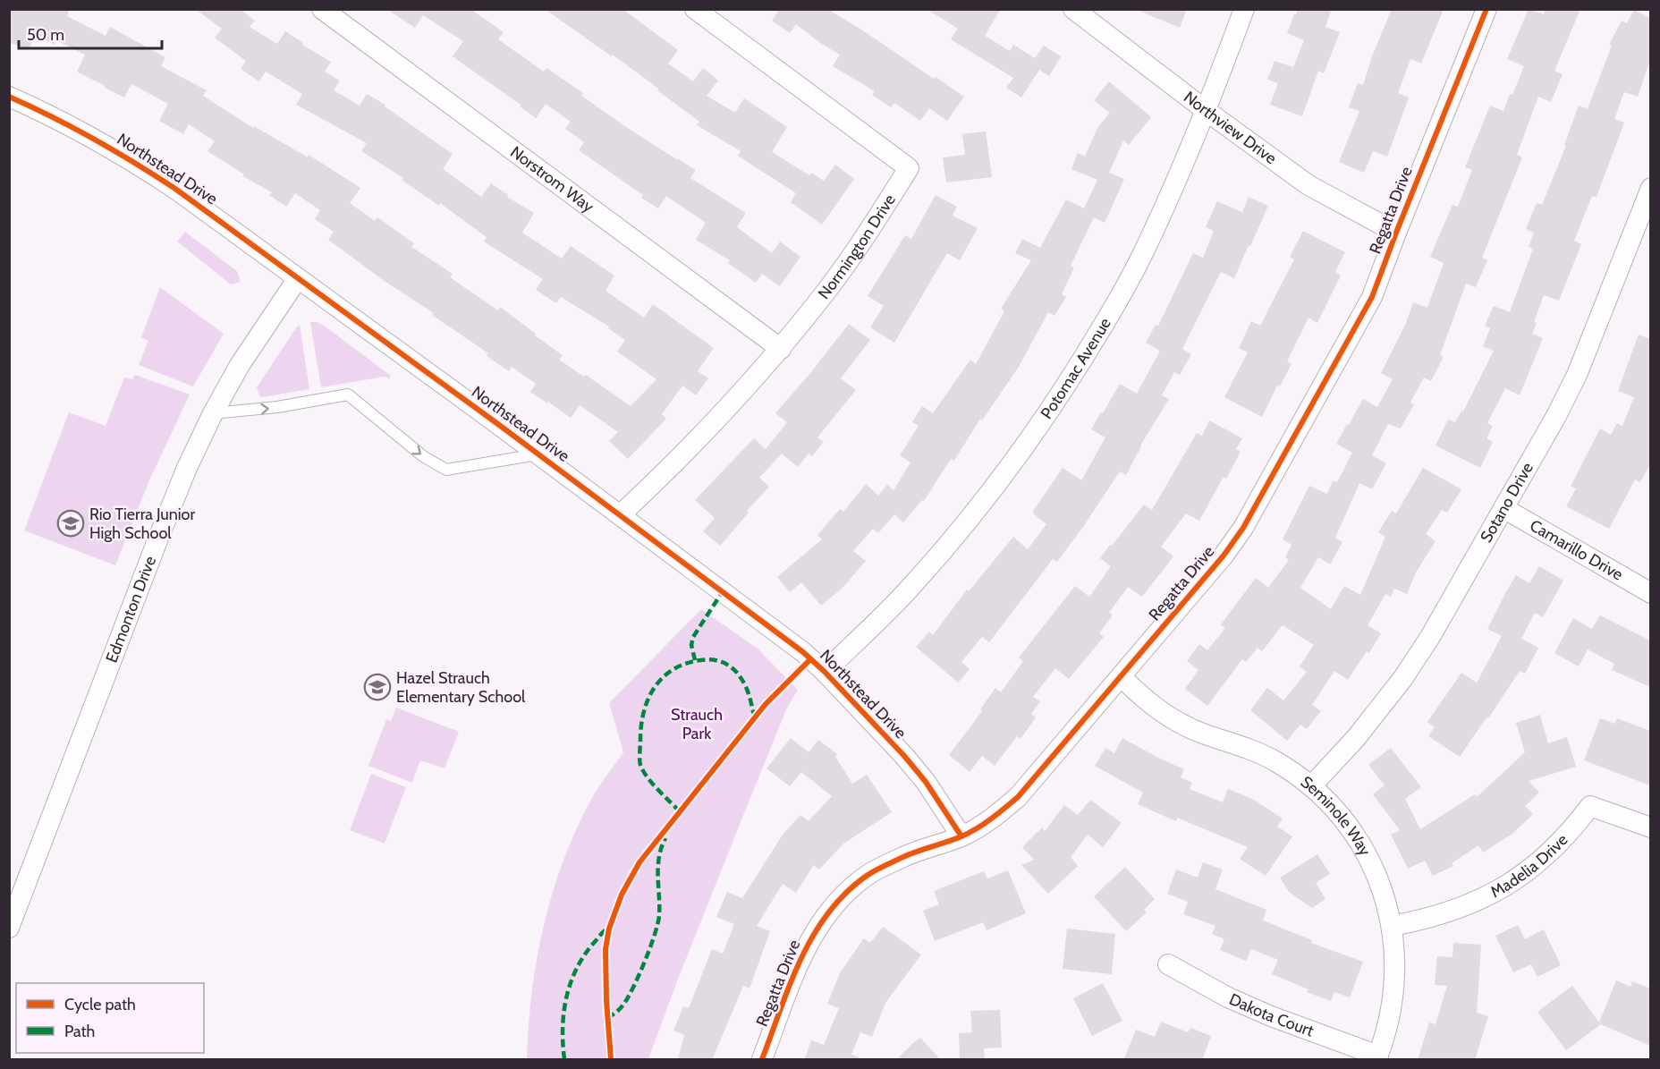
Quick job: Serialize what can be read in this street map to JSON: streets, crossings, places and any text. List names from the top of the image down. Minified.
{"streets":{"street":["Northview Drive","Northstead Drive","Norstrom Way","Regatta Drive","Normington Drive","Potomac Avenue","Sotano Drive","Camarillo Drive","Edmonton Drive","Seminole Way","Madelia Drive","Dakota Court"]},"crossings":[["Northview Drive","Regatta Drive"],["Northview Drive","Potomac Avenue"],["Northstead Drive","Regatta Drive"],["Northstead Drive","Normington Drive"],["Northstead Drive","Potomac Avenue"],["Northstead Drive","Edmonton Drive"],["Norstrom Way","Normington Drive"],["Regatta Drive","Seminole Way"],["Sotano Drive","Camarillo Drive"],["Sotano Drive","Seminole Way"],["Seminole Way","Madelia Drive"],["Seminole Way","Dakota Court"]],"parks":["Strauch Park"],"places":{"school or university":["Rio Tierra Junior High School","Hazel Strauch Elementary School"]},"legend":["Cycle path","Path"],"scale_bar":"50 m"}
